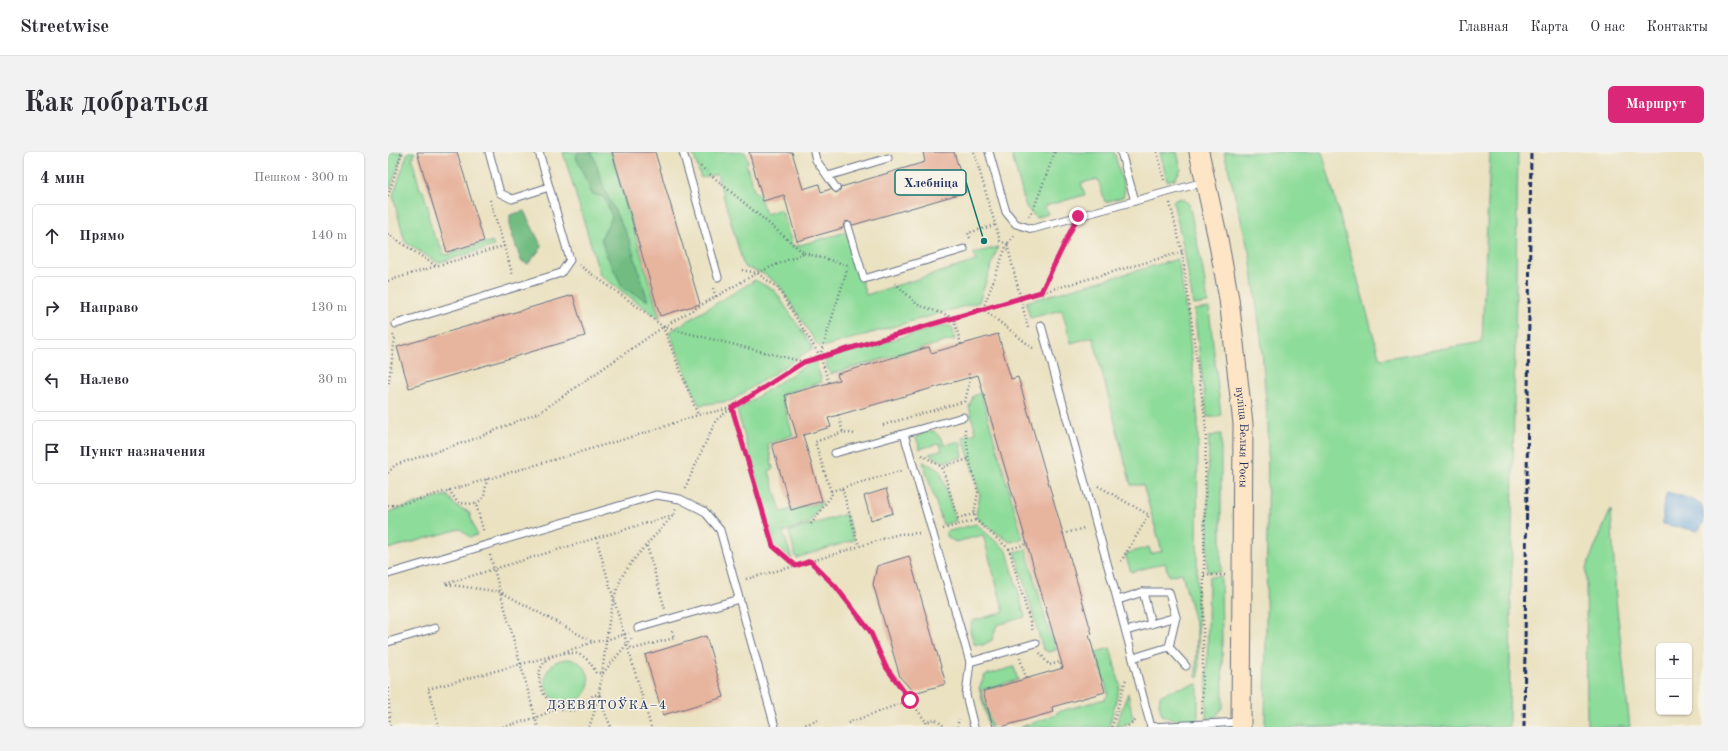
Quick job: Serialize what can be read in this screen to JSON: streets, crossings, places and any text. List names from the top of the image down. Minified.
{"streets":{"main road":["вуліца Белыя Росы"]},"districts":["ДЗЕВЯТОЎКА–4"],"places":["Хлебніца"],"page":{"header":"Streetwise","nav":["Главная","Карта","О нас","Контакты"],"buttons":"Маршрут","title":"Как добраться","heading":["4 мин","Пешком · 300 m"],"list":[["Прямо","140 m"],["Направо","130 m"],["Налево","30 m"],"Пункт назначения"],"map_buttons":["+","−"]}}
